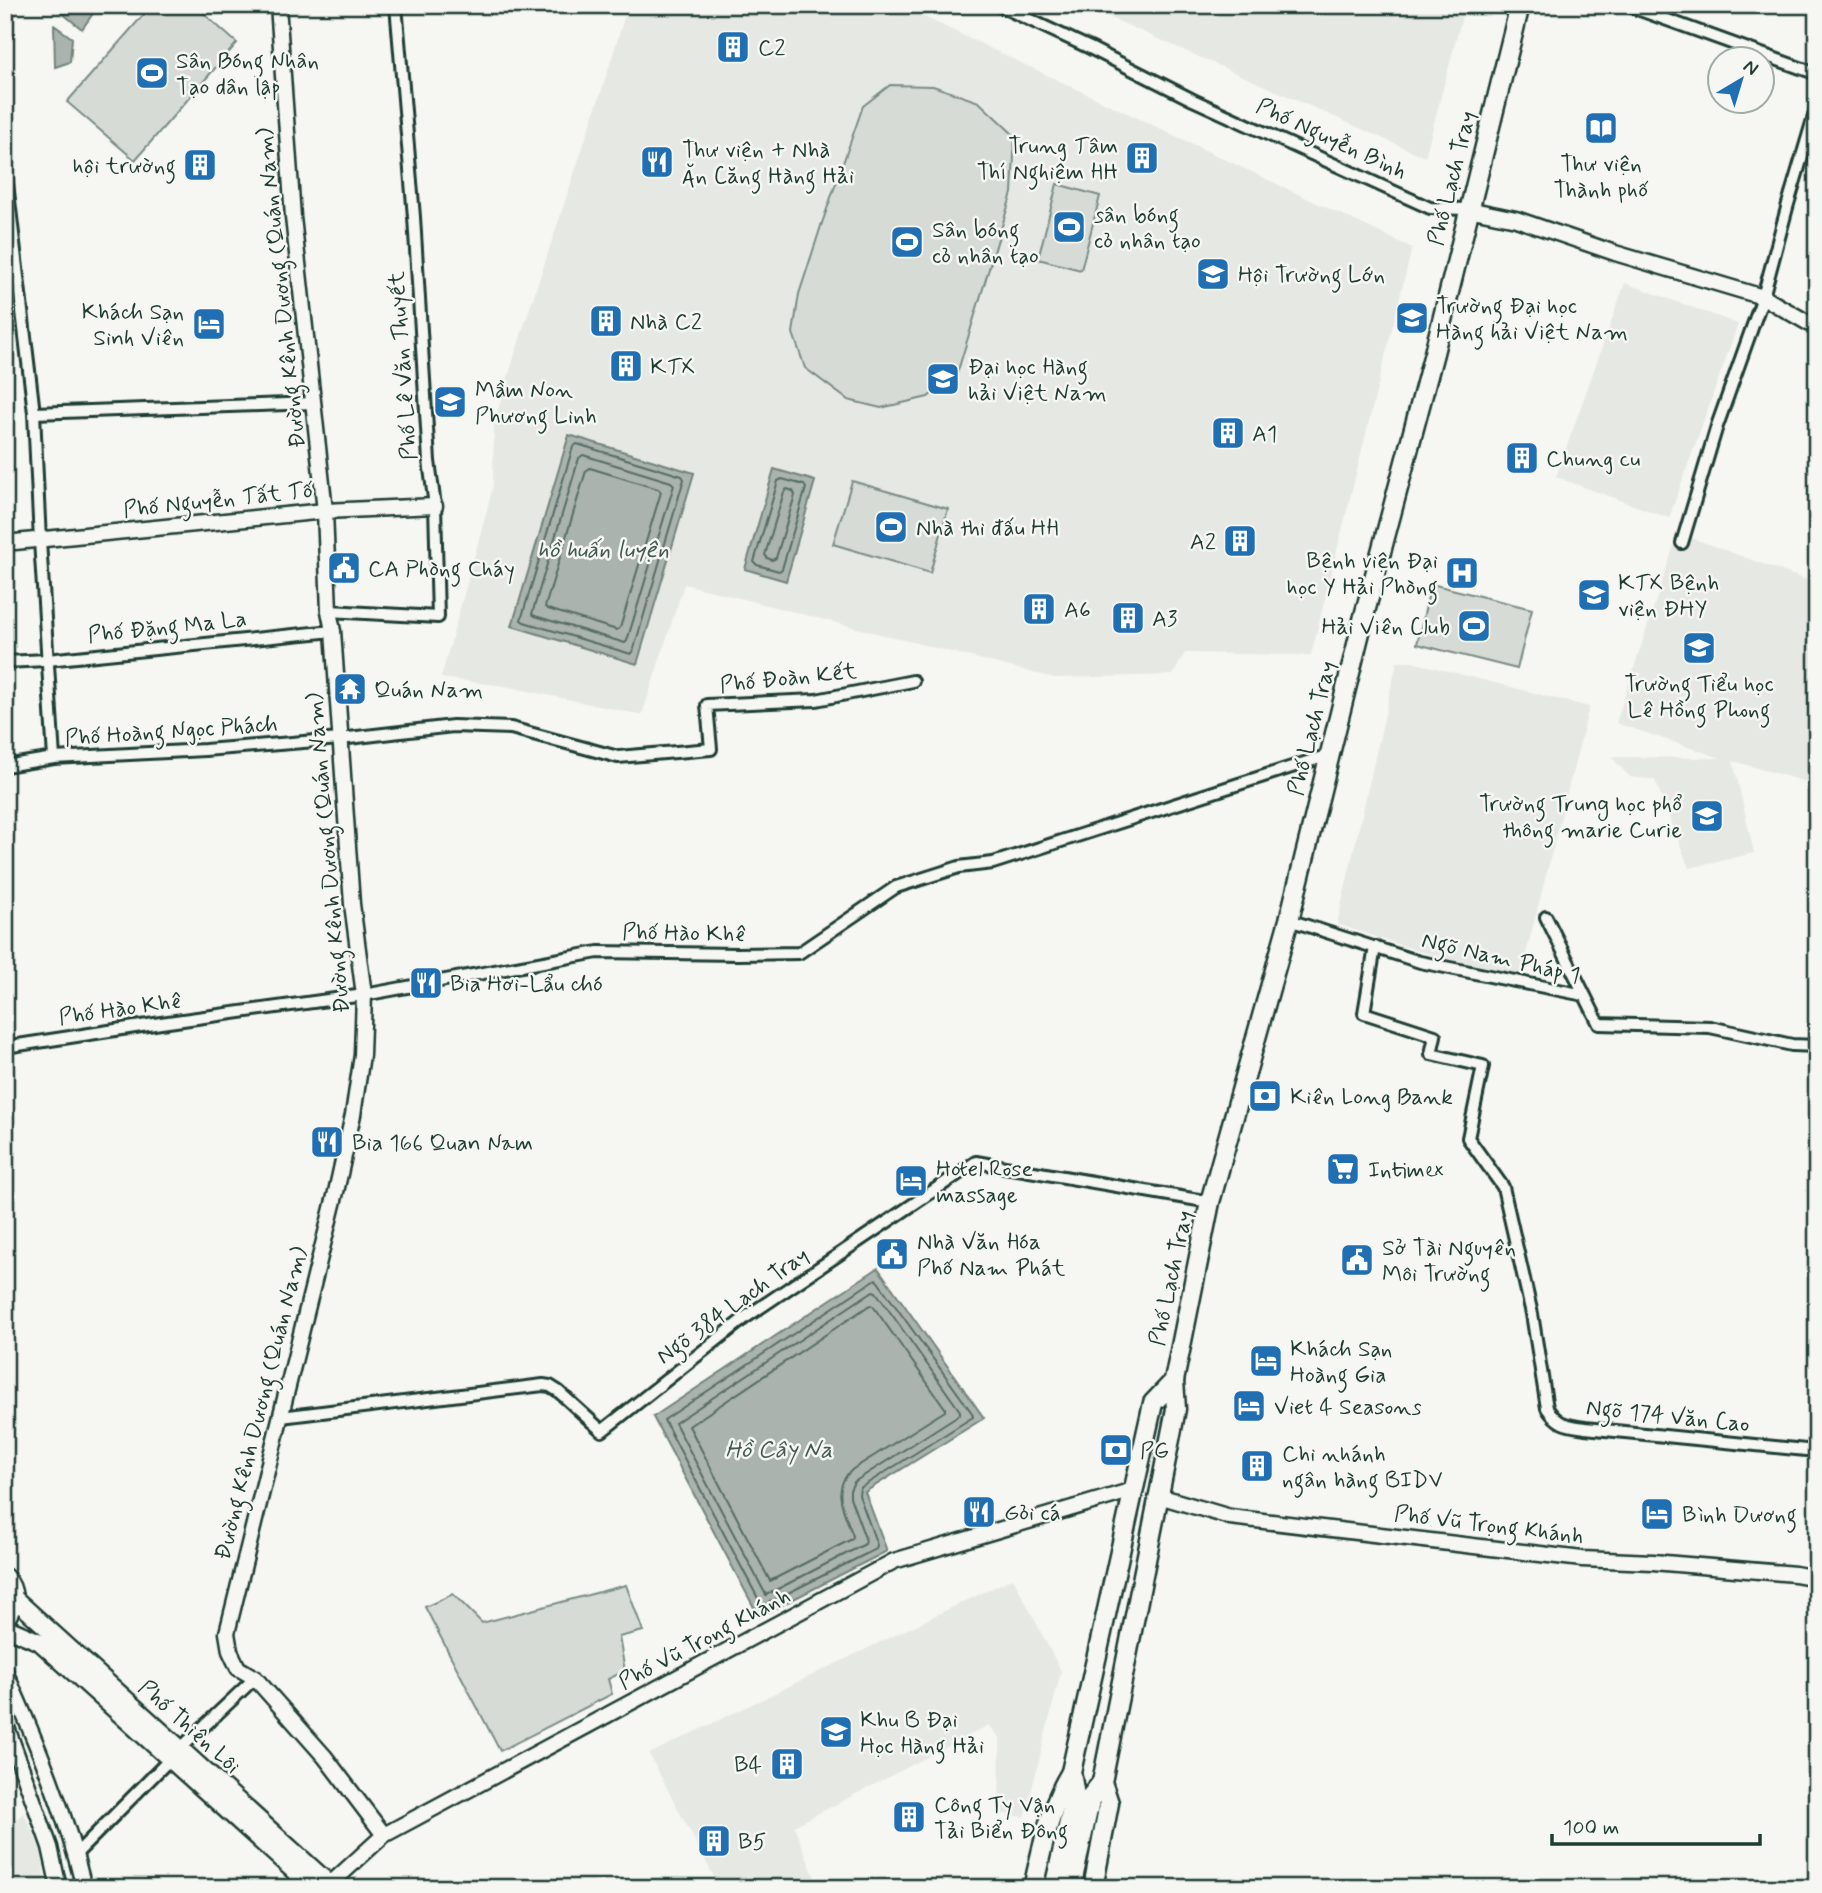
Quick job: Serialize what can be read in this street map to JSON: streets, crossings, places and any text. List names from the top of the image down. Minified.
{"streets":{"main road":["Phố Lạch Tray","Phố Thiên Lôi"],"street":["Phố Nguyễn Bình","Đường Kênh Dương (Quán Nam)","Phố Lê Văn Thuyết","Phố Nguyễn Tất Tố","Phố Đặng Ma La","Phố Đoàn Kết","Phố Hoàng Ngọc Phách","Phố Hào Khê","Ngõ Nam Pháp 1","Ngõ 384 Lạch Tray","Ngõ 174 Văn Cao","Phố Vũ Trọng Khánh"]},"crossings":[["Phố Nguyễn Bình","Phố Lạch Tray"],["Phố Lạch Tray","Phố Hào Khê"],["Phố Lạch Tray","Ngõ Nam Pháp 1"],["Phố Lạch Tray","Ngõ 384 Lạch Tray"],["Phố Lạch Tray","Phố Vũ Trọng Khánh"],["Đường Kênh Dương (Quán Nam)","Phố Lê Văn Thuyết"],["Đường Kênh Dương (Quán Nam)","Phố Nguyễn Tất Tố"],["Đường Kênh Dương (Quán Nam)","Phố Đặng Ma La"],["Đường Kênh Dương (Quán Nam)","Phố Đoàn Kết"],["Đường Kênh Dương (Quán Nam)","Phố Hoàng Ngọc Phách"],["Đường Kênh Dương (Quán Nam)","Phố Hào Khê"],["Đường Kênh Dương (Quán Nam)","Ngõ 384 Lạch Tray"],["Đường Kênh Dương (Quán Nam)","Phố Vũ Trọng Khánh"],["Phố Lê Văn Thuyết","Phố Nguyễn Tất Tố"],["Phố Đoàn Kết","Phố Hoàng Ngọc Phách"],["Ngõ Nam Pháp 1","Ngõ 174 Văn Cao"],["Phố Vũ Trọng Khánh","Phố Thiên Lôi"]],"water":["hồ huấn luyện","Hồ Cây Na"],"places":{"building":["C2","Trung Tâm Thí Nghiệm HH","hội trường","Nhà C2","KTX","A1","Chung cu","A2","A6","A3","Chi nhánh ngân hàng BIDV","B4","Công Ty Vận Tải Biển Đông","B5"],"sports":["Sân Bóng Nhân Tạo dân lập","sân bóng cỏ nhân tạo","Sân bóng cỏ nhân tạo","Nhà thi đấu HH","Hải Viên Club"],"library":["Thư viện Thành phố"],"restaurant":["Thư viện + Nhà Ăn Căng Hàng Hải","Bia Hơi-Lẩu chó","Bia 166 Quan Nam","Gỏi cá"],"school or university":["Hội Trường Lớn","Trường Đại học Hàng hải Việt Nam","Đại học Hàng hải Việt Nam","Mầm Non Phương Linh","KTX Bệnh viện ĐHY","Trường Tiểu học Lê Hồng Phong","Trường Trung học phổ thông marie Curie","Khu B Đại Học Hàng Hải"],"hotel":["Khách Sạn Sinh Viên","Hotel Rose massage","Khách Sạn Hoàng Gia","Viet 4 Seasons","Bình Dương"],"public building":["CA Phòng Cháy","Nhà Văn Hóa Phố Nam Phát","Sở Tài Nguyên Môi Trường"],"hospital":["Bệnh viện Đại học Y Hải Phòng"],"temple":["Quán Nam"],"bank":["Kiên Long Bank","PG"],"supermarket":["Intimex"]},"scale_bar":"100 m","north":"top right"}
